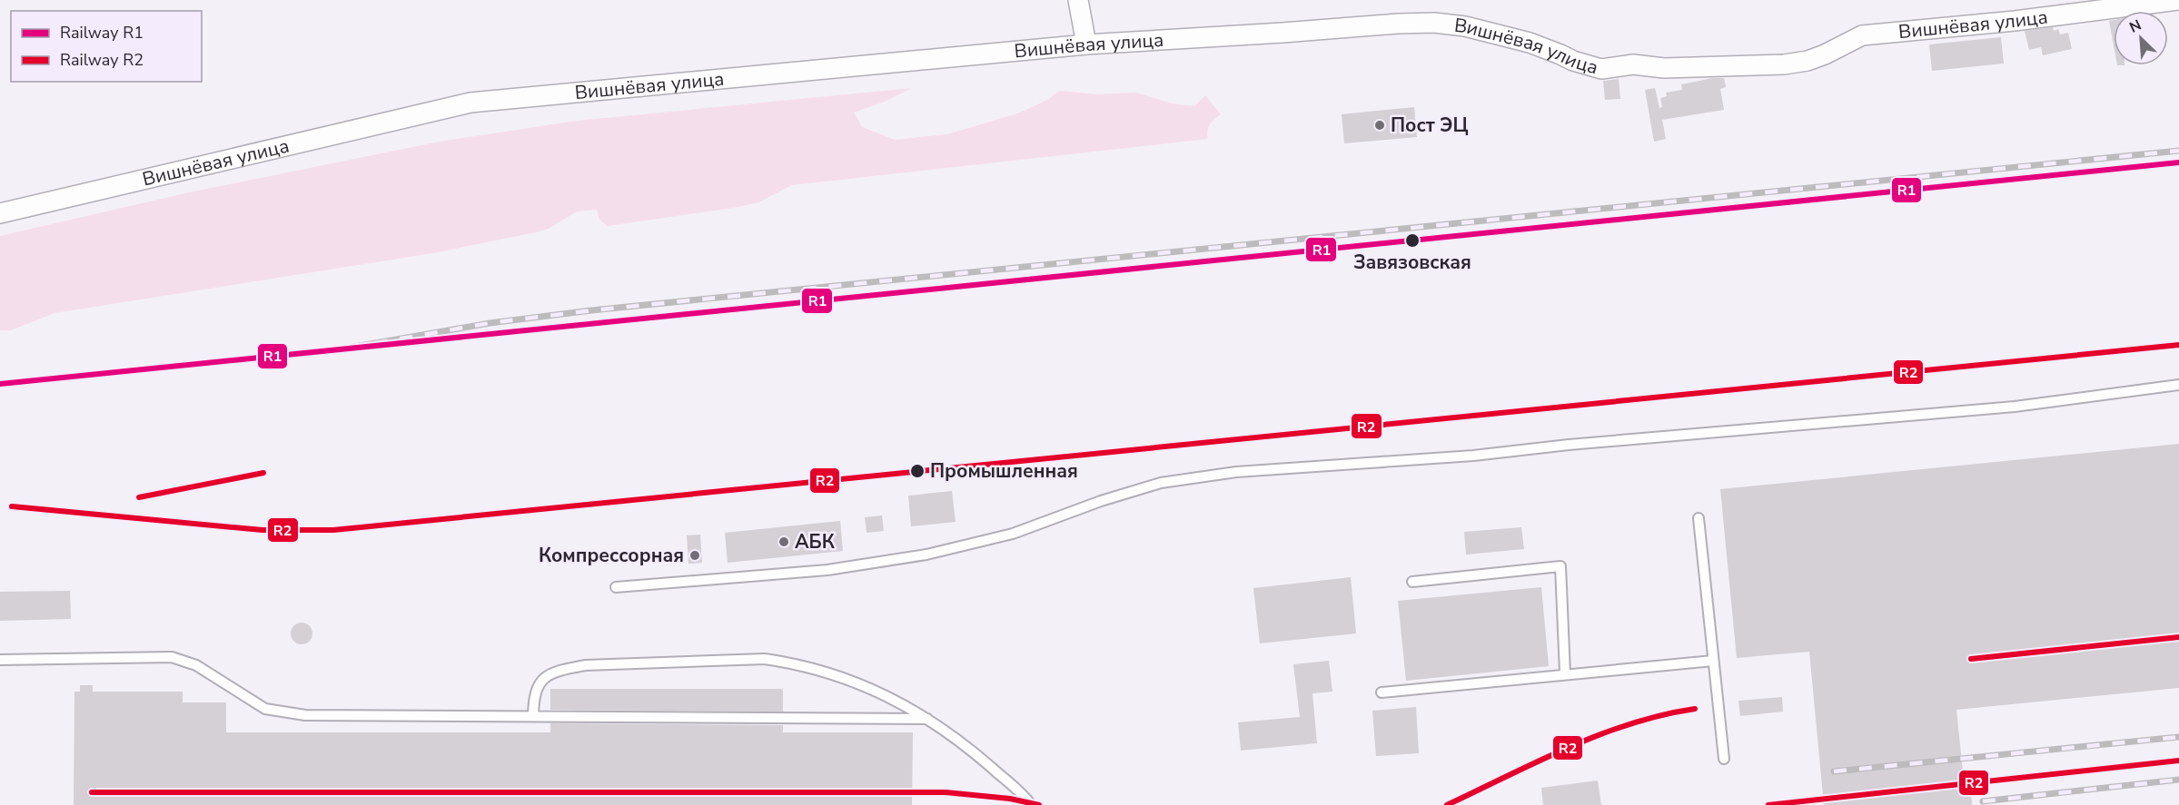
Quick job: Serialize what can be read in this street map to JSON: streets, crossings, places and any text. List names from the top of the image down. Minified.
{"streets":{"street":["Вишнёвая улица"]},"places":["Пост ЭЦ","Завязовская","Промышленная","АБК","Компрессорная"],"lines":["rail line R1","rail line R2"],"legend":["Railway R1","Railway R2"],"north":"top left"}
